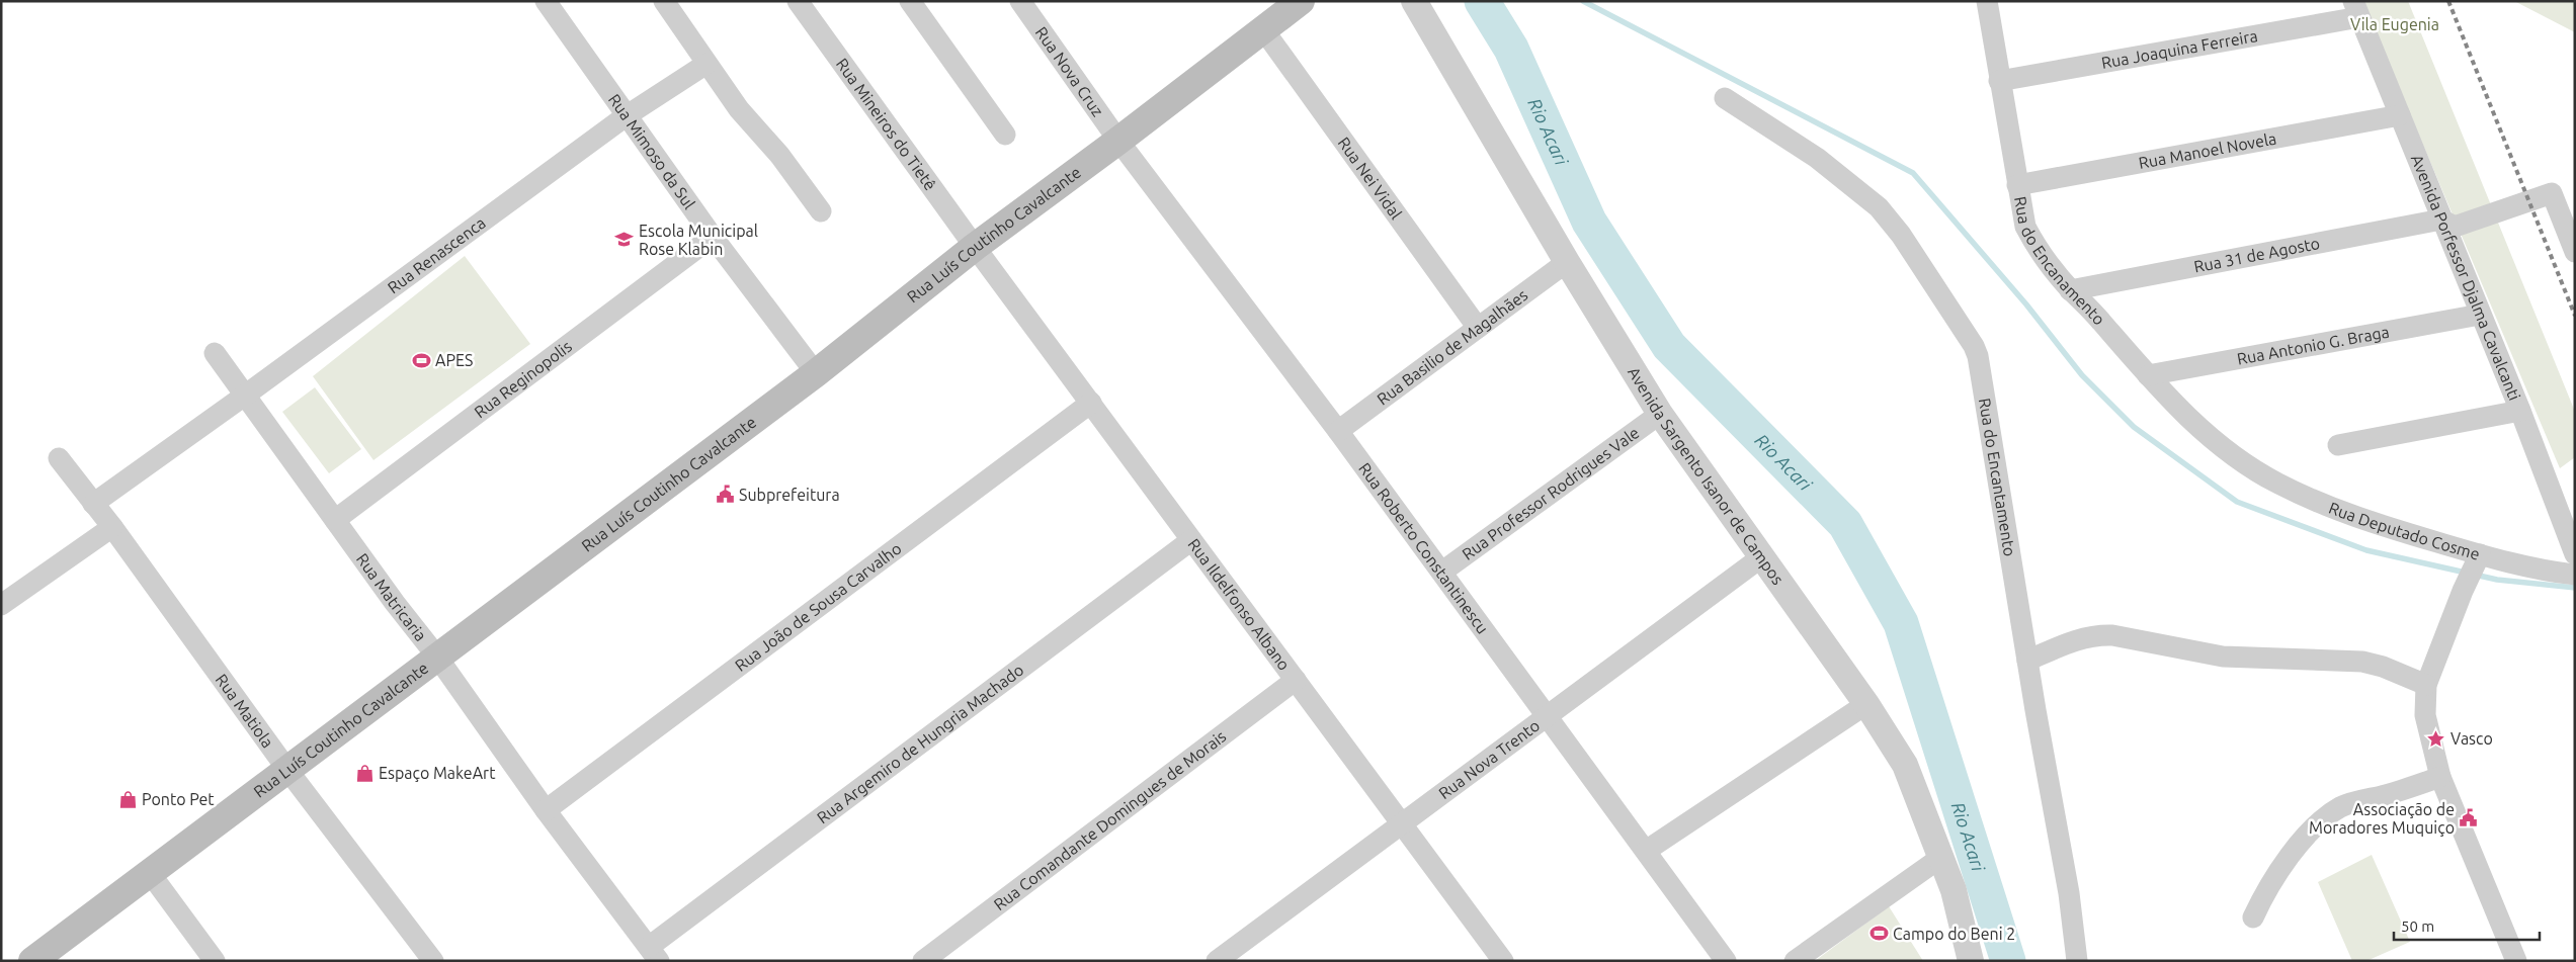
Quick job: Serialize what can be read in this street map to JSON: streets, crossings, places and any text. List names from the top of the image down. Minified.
{"streets":{"main road":["Rua Luís Coutinho Cavalcante"],"street":["Rua Joaquina Ferreira","Rua Nova Cruz","Rua Mineiros do Tietê","Rua Manoel Novela","Rua Mimoso da Sul","Rua Nei Vidal","Rua 31 de Agosto","Rua Renascenca","Rua do Encanamento","Avenida Porfessor Djalma Cavalcanti","Rua Antonio G. Braga","Rua Basilio de Magalhães","Rua Reginopolis","Avenida Sargento Isanor de Campos","Rua do Encantamento","Rua Professor Rodrigues Vale","Rua Deputado Cosme","Rua Roberto Constantinescu","Rua Matricaria","Rua Ildelfonso Albano","Rua João de Sousa Carvalho","Rua Matiola","Rua Argemiro de Hungria Machado","Rua Nova Trento","Rua Comandante Domingues de Morais"]},"crossings":[["Rua Joaquina Ferreira","Rua do Encanamento"],["Rua Joaquina Ferreira","Avenida Porfessor Djalma Cavalcanti"],["Rua Nova Cruz","Rua Luís Coutinho Cavalcante"],["Rua Nova Cruz","Rua Roberto Constantinescu"],["Rua Mineiros do Tietê","Rua Luís Coutinho Cavalcante"],["Rua Mineiros do Tietê","Rua Ildelfonso Albano"],["Rua Manoel Novela","Rua do Encanamento"],["Rua Manoel Novela","Avenida Porfessor Djalma Cavalcanti"],["Rua Mimoso da Sul","Rua Luís Coutinho Cavalcante"],["Rua Mimoso da Sul","Rua Renascenca"],["Rua Mimoso da Sul","Rua Reginopolis"],["Rua Nei Vidal","Rua Luís Coutinho Cavalcante"],["Rua Nei Vidal","Rua Basilio de Magalhães"],["Rua Luís Coutinho Cavalcante","Rua Roberto Constantinescu"],["Rua Luís Coutinho Cavalcante","Rua Matricaria"],["Rua Luís Coutinho Cavalcante","Rua Ildelfonso Albano"],["Rua Luís Coutinho Cavalcante","Rua Matiola"],["Rua 31 de Agosto","Rua do Encanamento"],["Rua 31 de Agosto","Avenida Porfessor Djalma Cavalcanti"],["Rua Renascenca","Rua Matricaria"],["Rua Renascenca","Rua Matiola"],["Rua do Encanamento","Rua Antonio G. Braga"],["Rua do Encanamento","Rua Deputado Cosme"],["Avenida Porfessor Djalma Cavalcanti","Rua Antonio G. Braga"],["Rua Basilio de Magalhães","Avenida Sargento Isanor de Campos"],["Rua Basilio de Magalhães","Rua Roberto Constantinescu"],["Rua Reginopolis","Rua Matricaria"],["Avenida Sargento Isanor de Campos","Rua Professor Rodrigues Vale"],["Avenida Sargento Isanor de Campos","Rua Nova Trento"],["Rua Professor Rodrigues Vale","Rua Roberto Constantinescu"],["Rua Roberto Constantinescu","Rua Nova Trento"],["Rua Matricaria","Rua João de Sousa Carvalho"],["Rua Matricaria","Rua Argemiro de Hungria Machado"],["Rua Ildelfonso Albano","Rua João de Sousa Carvalho"],["Rua Ildelfonso Albano","Rua Argemiro de Hungria Machado"],["Rua Ildelfonso Albano","Rua Nova Trento"],["Rua Ildelfonso Albano","Rua Comandante Domingues de Morais"]],"water":["Rio Acari"],"parks":["Vila Eugenia"],"places":{"school or university":["Escola Municipal Rose Klabin"],"sports":["APES","Campo do Beni 2"],"public building":["Subprefeitura","Associação de Moradores Muquiço"],"place":["Vasco"],"shop":["Espaço MakeArt","Ponto Pet"]},"scale_bar":"50 m"}
